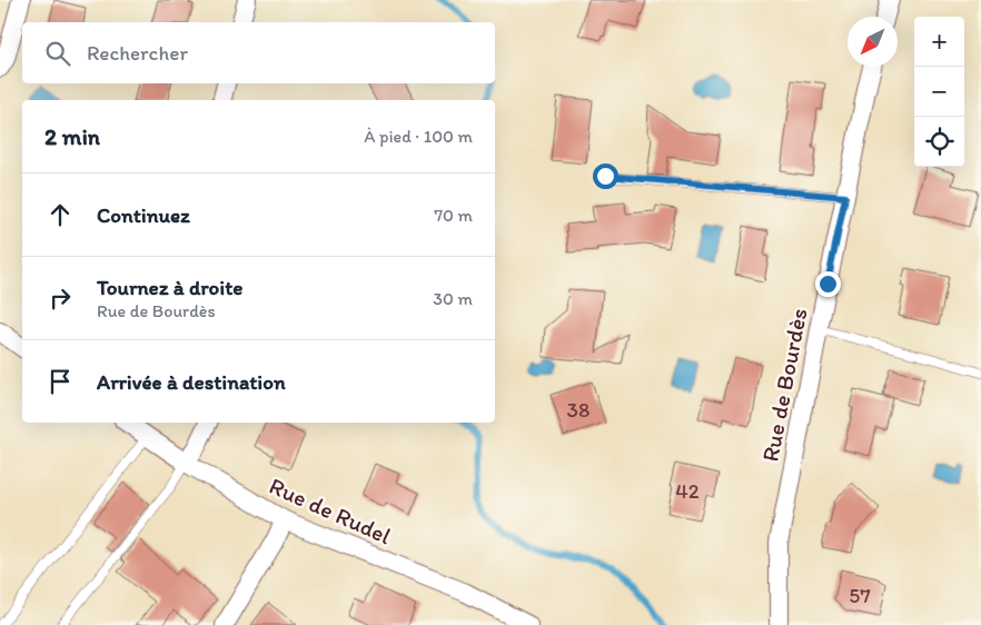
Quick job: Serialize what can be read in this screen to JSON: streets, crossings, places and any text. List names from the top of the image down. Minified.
{"streets":{"street":["Rue de Bourdès","Rue de Rudel"]},"house_numbers":["38","42","57"],"north":"bottom left","page":{"map_buttons":["+","−"],"search":"Rechercher","heading":["2 min","À pied · 100 m"],"list":[["Continuez","70 m"],["Tournez à droite","Rue de Bourdès","30 m"],"Arrivée à destination"]}}
